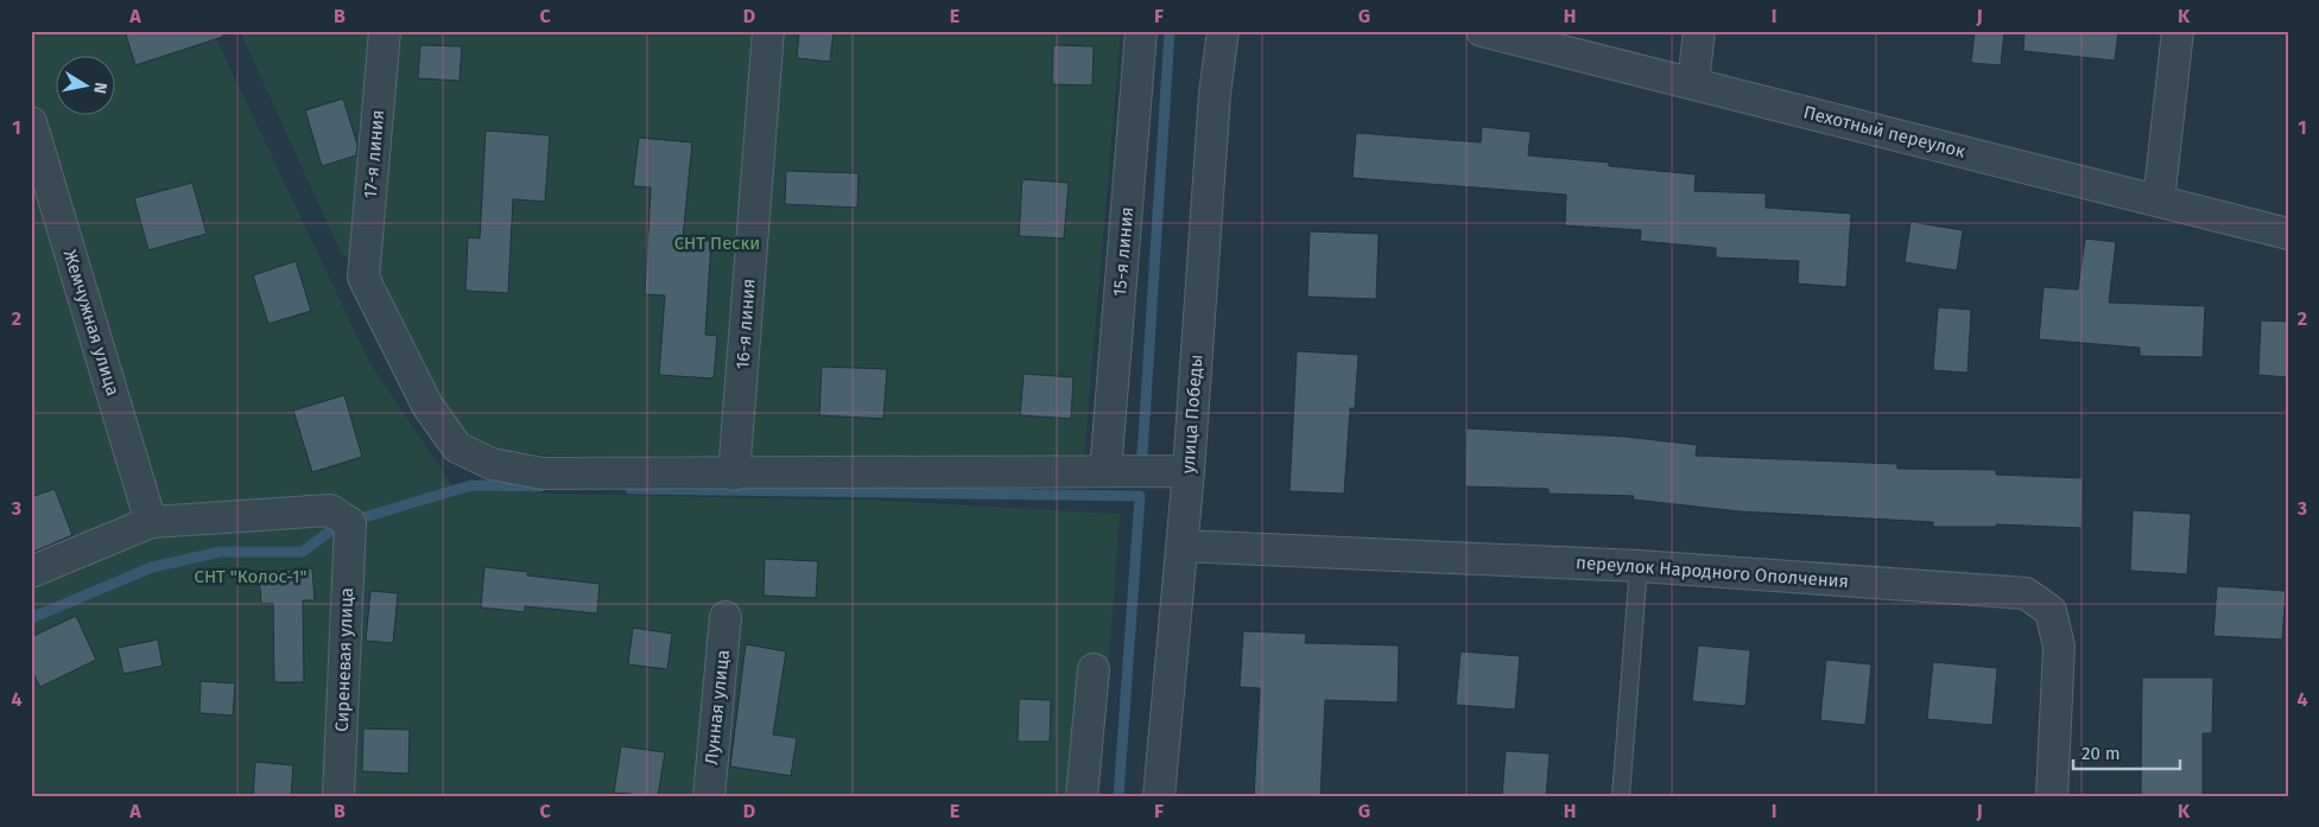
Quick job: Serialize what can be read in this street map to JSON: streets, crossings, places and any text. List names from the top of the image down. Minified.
{"streets":{"street":["Пехотный переулок","17-я линия","15-я линия","Жемчужная улица","16-я линия","улица Победы","переулок Народного Ополчения","Сиреневая улица","Лунная улица"]},"crossings":[["17-я линия","16-я линия"],["Жемчужная улица","Сиреневая улица"],["улица Победы","переулок Народного Ополчения"]],"parks":["СНТ Пески","СНТ \"Колос-1\""],"scale_bar":"20 m","north":"right","grid":{"columns":["A","B","C","D","E","F","G","H","I","J","K"],"rows":["1","2","3","4"]}}
